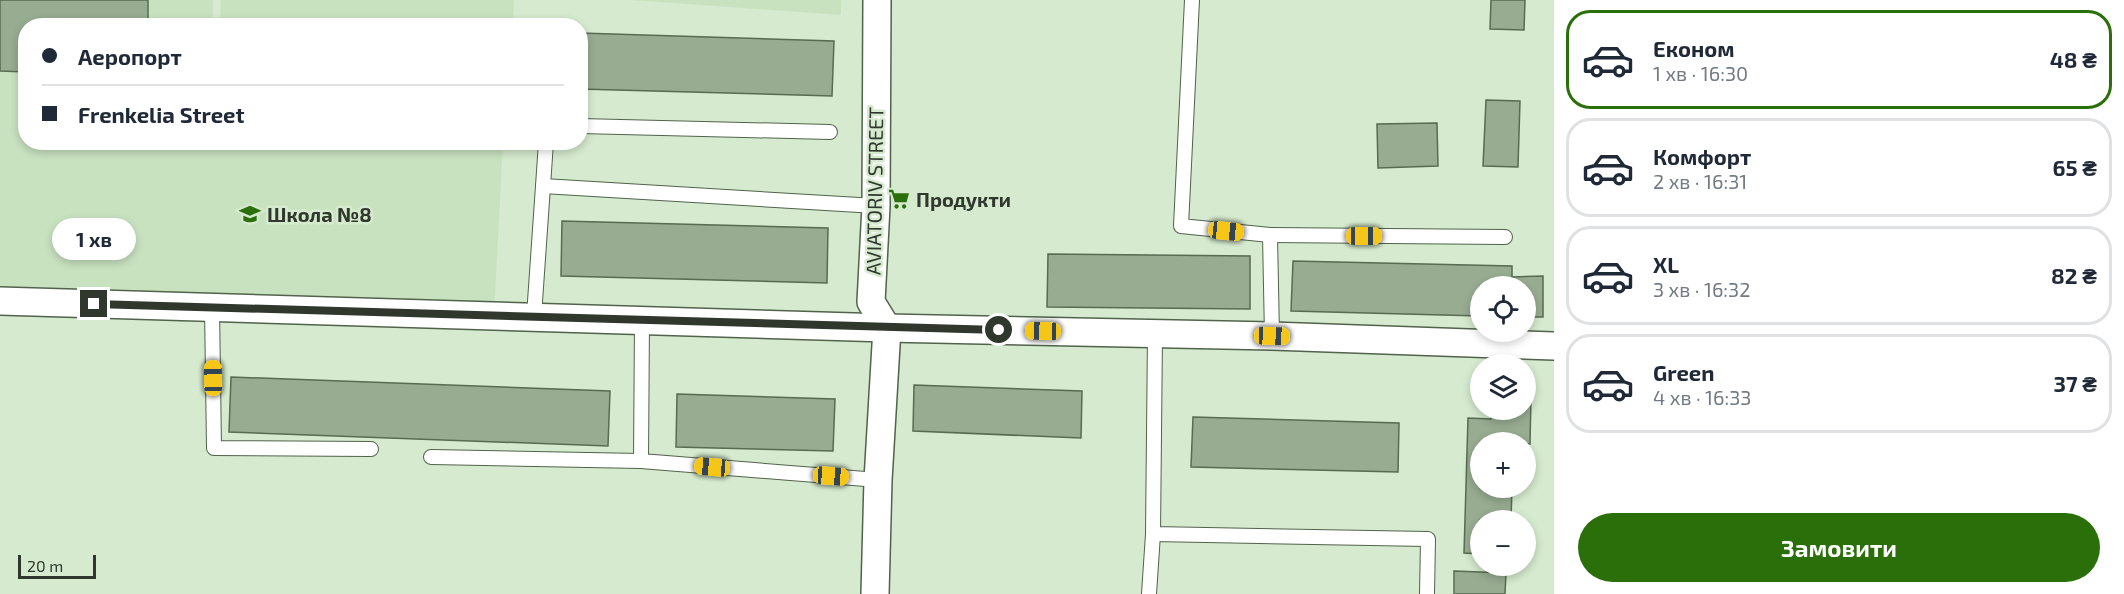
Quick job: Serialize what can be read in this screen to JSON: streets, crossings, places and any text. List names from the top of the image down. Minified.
{"streets":{"street":["AVIATORIV STREET"]},"places":{"supermarket":["Продукти"],"school or university":["Школа №8"]},"scale_bar":"20 m","page":{"list":[{"name":"Економ","note":"1 хв · 16:30","value":"48 ₴"},{"name":"Комфорт","note":"2 хв · 16:31","value":"65 ₴"},{"name":"XL","note":"3 хв · 16:32","value":"82 ₴"},{"name":"Green","note":"4 хв · 16:33","value":"37 ₴"}],"banner":["Аеропорт","Frenkelia Street"],"bubble":"1 хв","map_buttons":["+","−"],"buttons":"Замовити","scale":"20 m"}}
